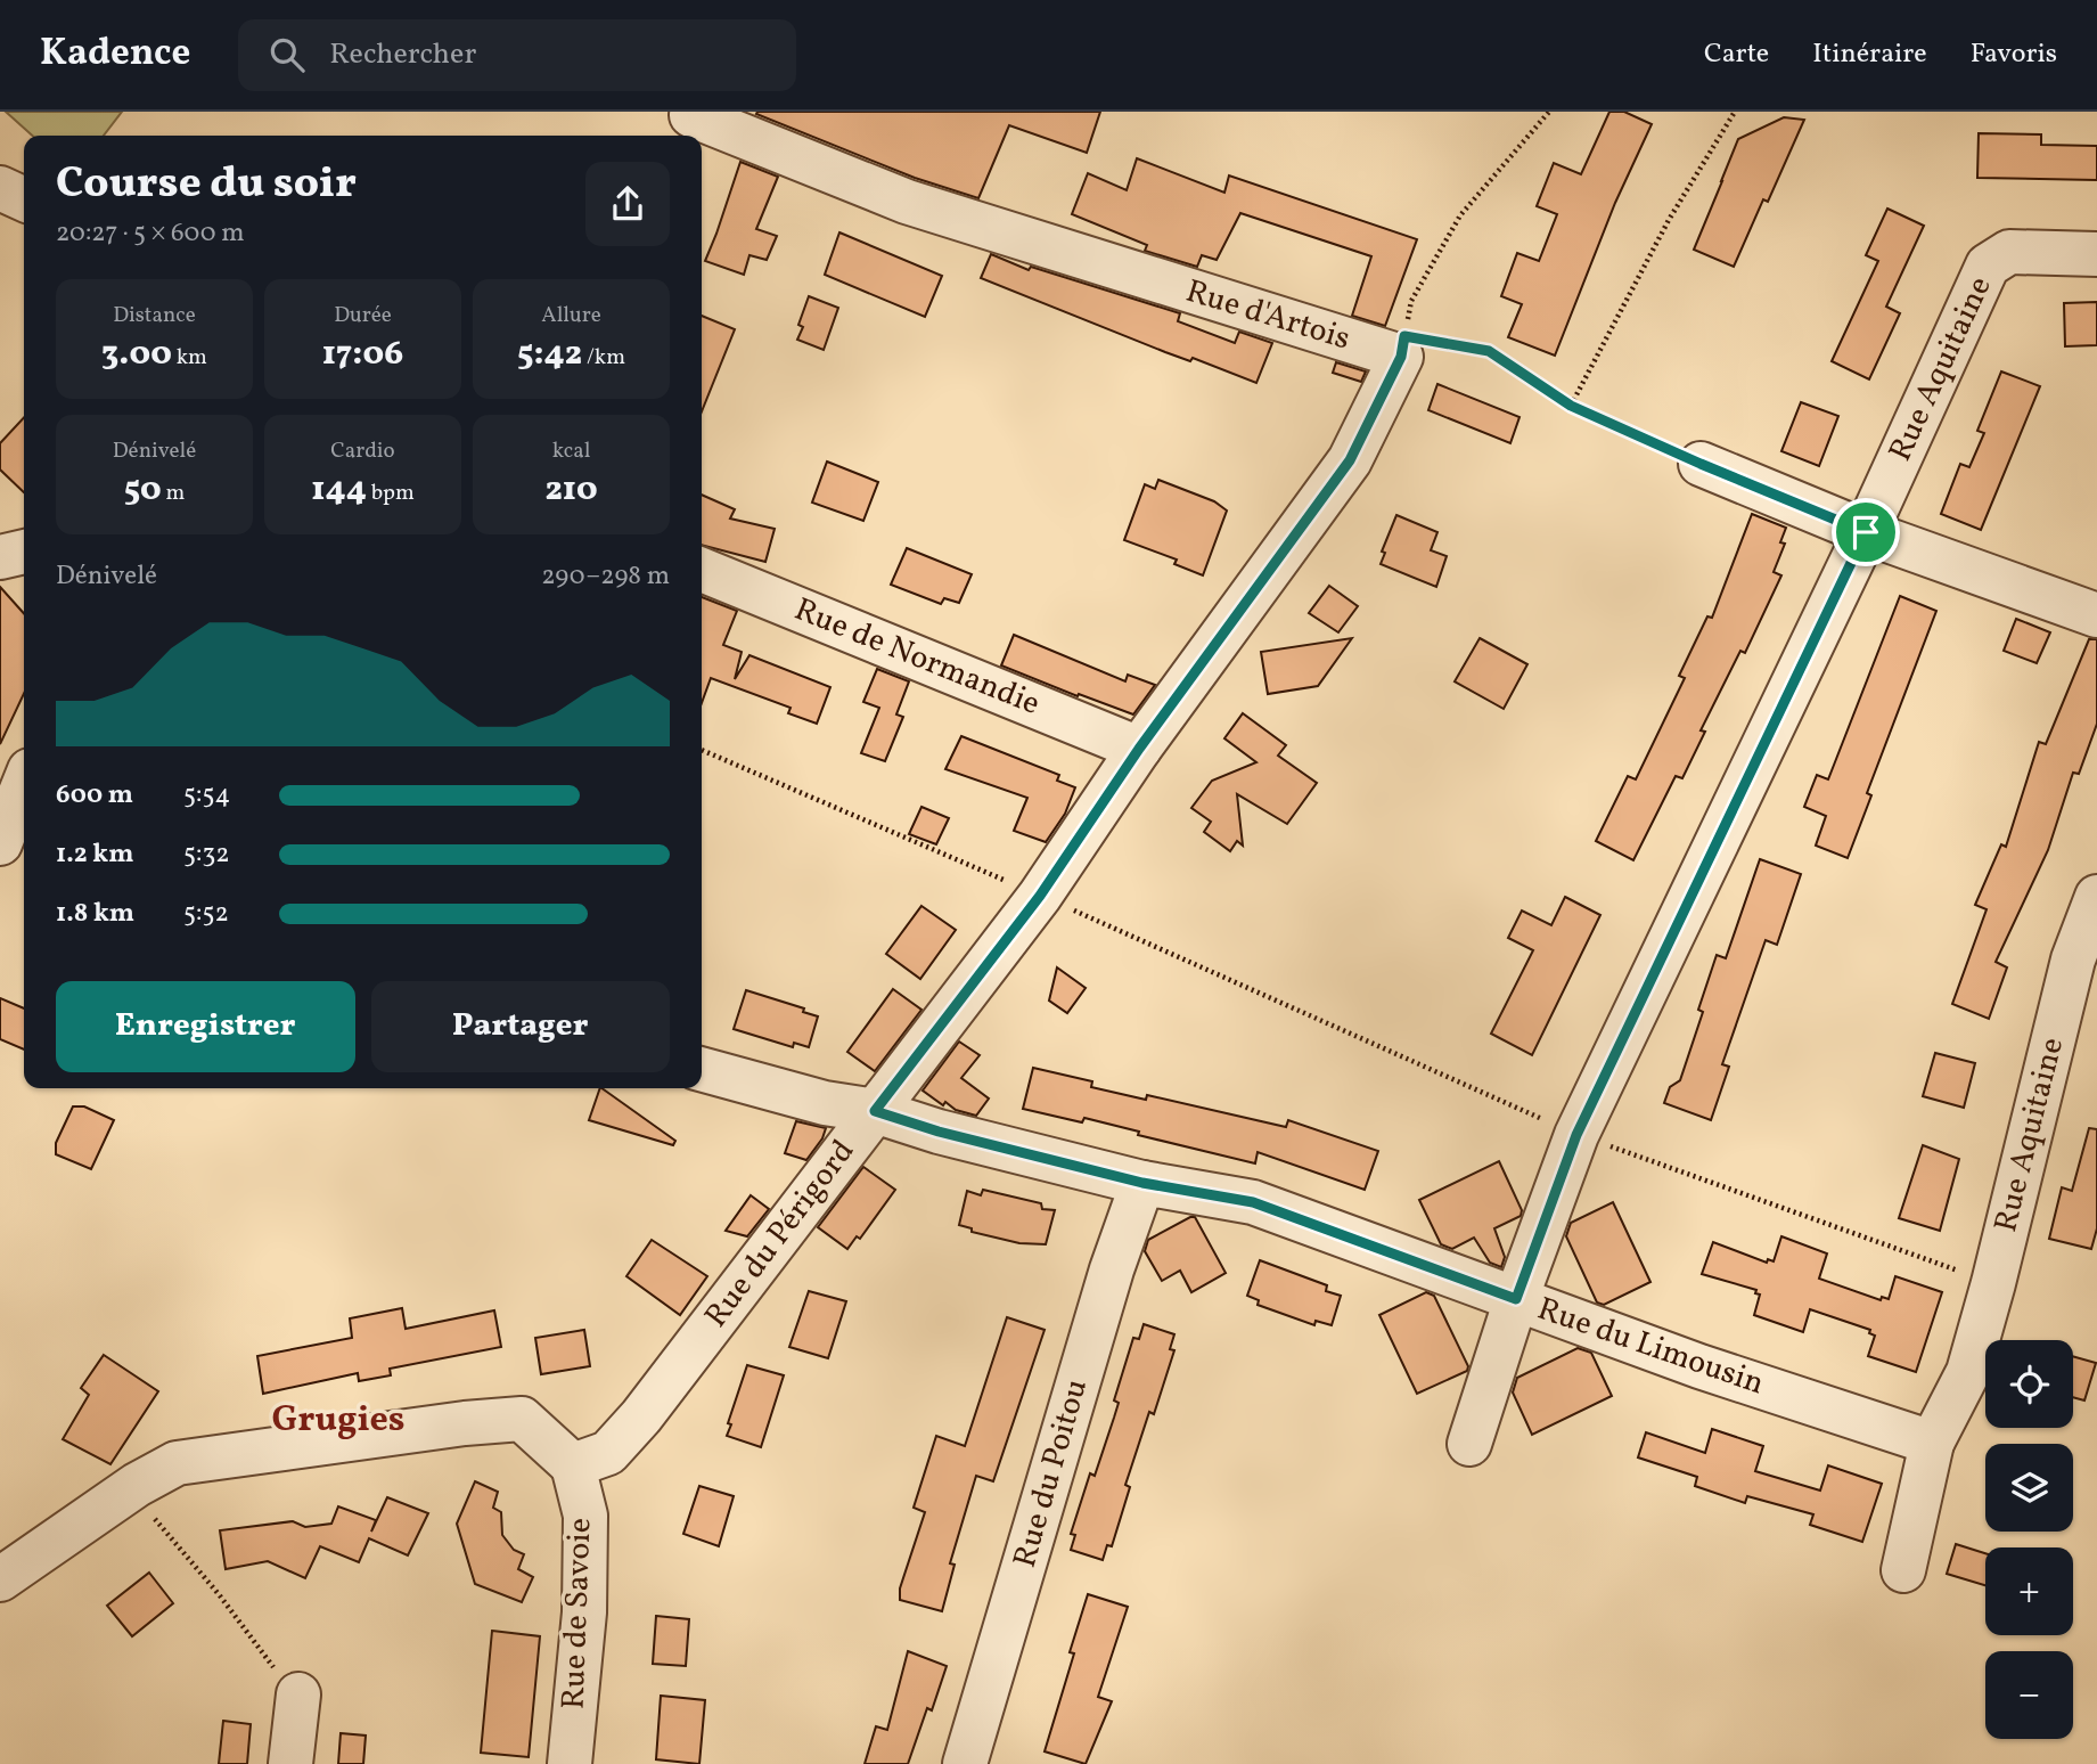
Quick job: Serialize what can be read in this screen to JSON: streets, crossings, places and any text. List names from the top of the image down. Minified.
{"streets":{"street":["Rue d'Artois","Rue Aquitaine","Rue de Normandie","Rue du Périgord","Rue du Limousin","Rue du Poitou","Rue de Savoie"]},"crossings":[["Rue Aquitaine","Rue du Limousin"],["Rue de Normandie","Rue du Périgord"],["Rue du Périgord","Rue du Limousin"],["Rue du Périgord","Rue de Savoie"],["Rue du Limousin","Rue du Poitou"]],"districts":["Grugies"],"page":{"header":"Kadence","search":"Rechercher","nav":["Carte","Itinéraire","Favoris"],"heading":["Course du soir","20:27 · 5 × 600 m"],"stats":[["Distance","3.00 km"],["Durée","17:06"],["Allure","5:42 /km"],["Dénivelé","50 m"],["Cardio","144 bpm"],["kcal","210"]],"chart":["Dénivelé","290–298 m"],"list":[{"name":"600 m","note":"5:54"},{"name":"1.2 km","note":"5:32"},{"name":"1.8 km","note":"5:52"}],"buttons":["Enregistrer","Partager"],"map_buttons":["+","−"]}}
